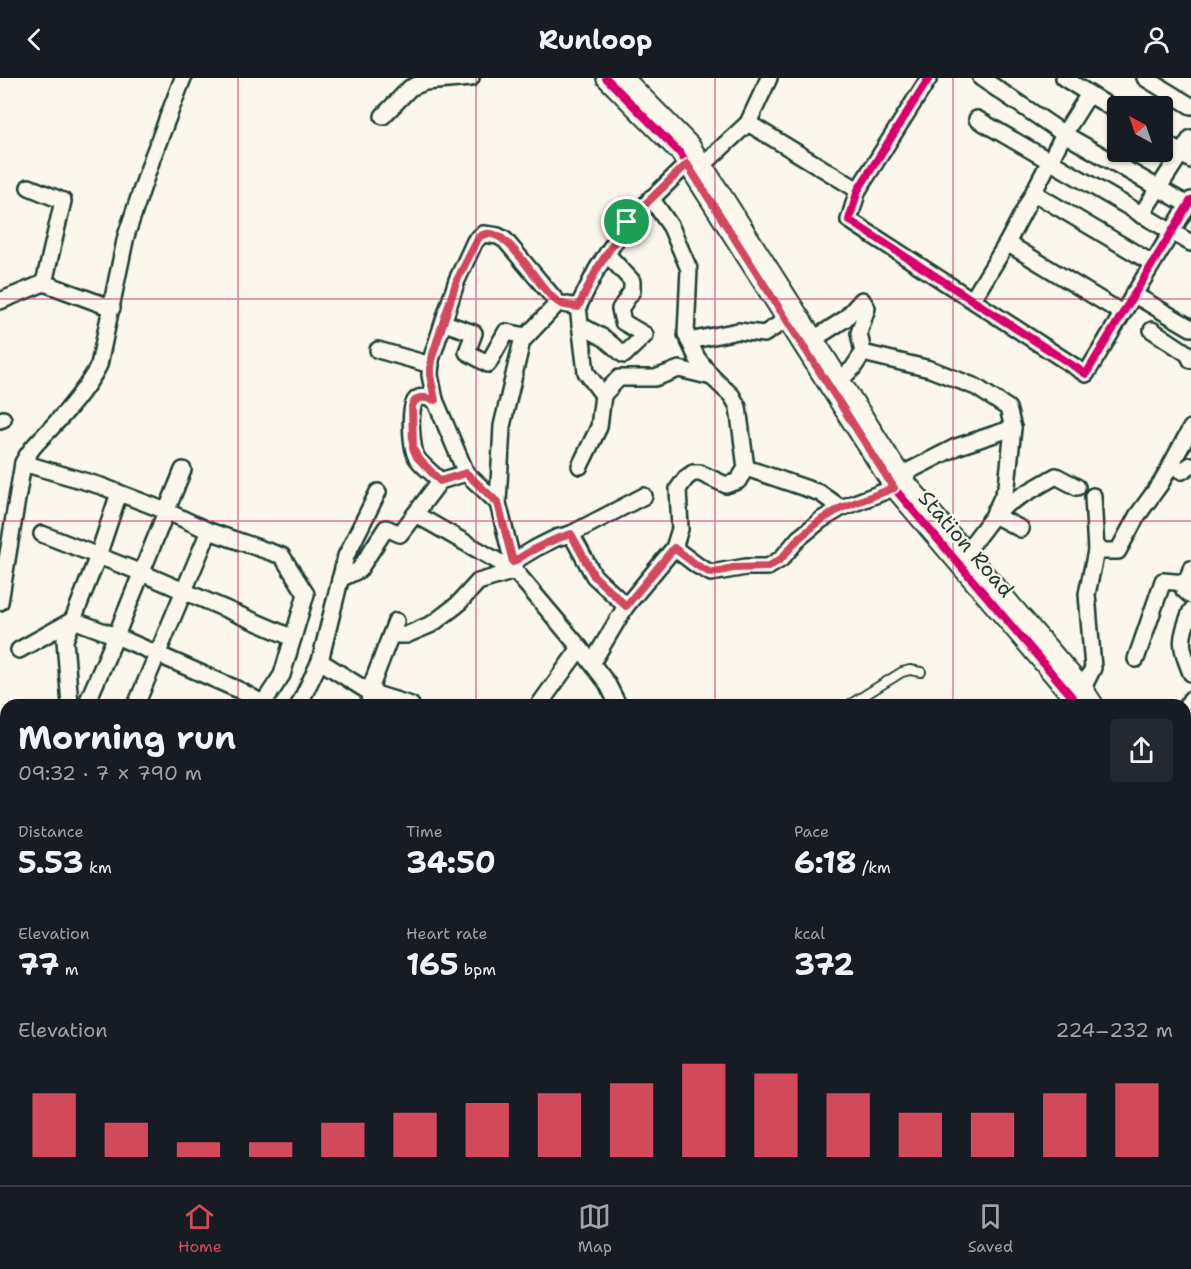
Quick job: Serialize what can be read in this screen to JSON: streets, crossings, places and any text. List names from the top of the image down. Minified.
{"streets":{"street":["Station Road"]},"north":"top left","page":{"header":"Runloop","heading":["Morning run","09:32 · 7 × 790 m"],"stats":[["Distance","5.53 km"],["Time","34:50"],["Pace","6:18 /km"],["Elevation","77 m"],["Heart rate","165 bpm"],["kcal","372"]],"chart":["Elevation","224–232 m"],"tabs":["Home","Map","Saved"]}}
